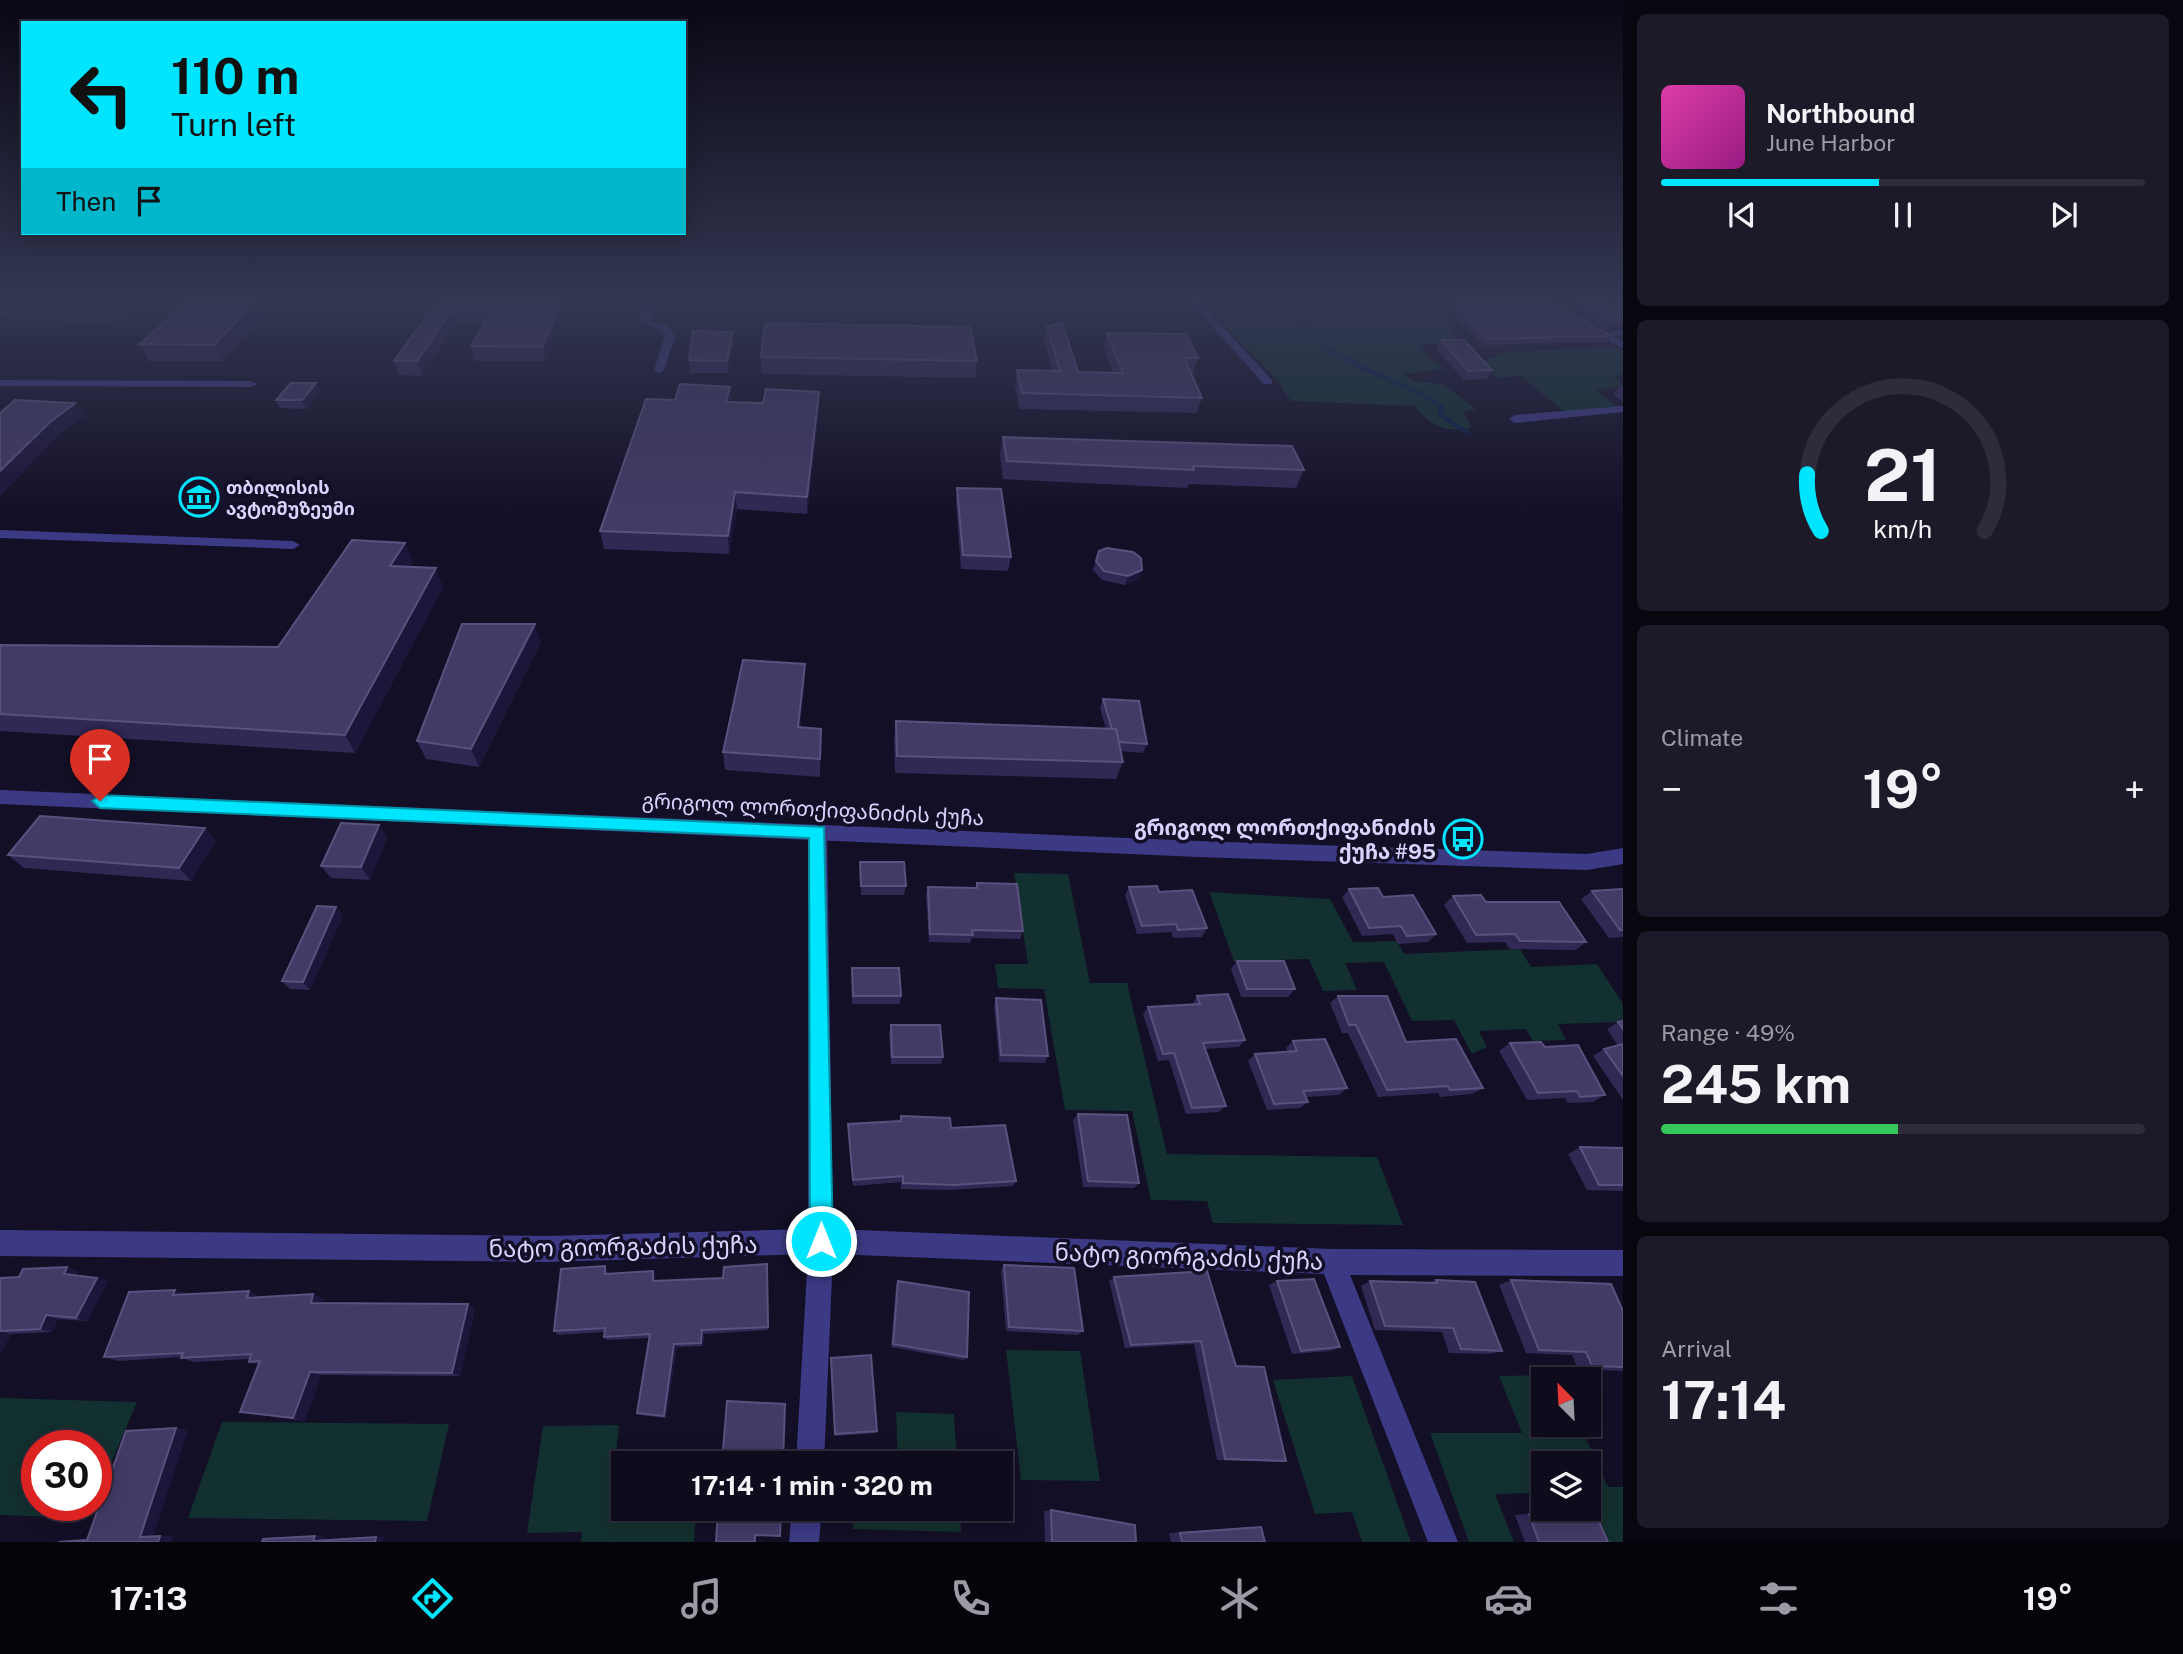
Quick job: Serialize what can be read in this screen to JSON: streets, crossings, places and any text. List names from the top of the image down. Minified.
{"streets":{"street":["გრიგოლ ლორთქიფანიძის ქუჩა","ნატო გიორგაძის ქუჩა"]},"places":{"museum":["თბილისის ავტომუზეუმი"],"bus stop":["გრიგოლ ლორთქიფანიძის ქუჩა #95"]},"north":"top left","page":{"turn":["110 m","Turn left"],"song":["Northbound","June Harbor"],"then":"Then","tile":["Climate",["Range · 49%","245 km"],["Arrival","17:14"]],"heat":["−","19°","+"],"limit":"30","trip":"17:14 · 1 min · 320 m","tabs":["17:13","19°"],"gauge":["21","km/h"]}}
